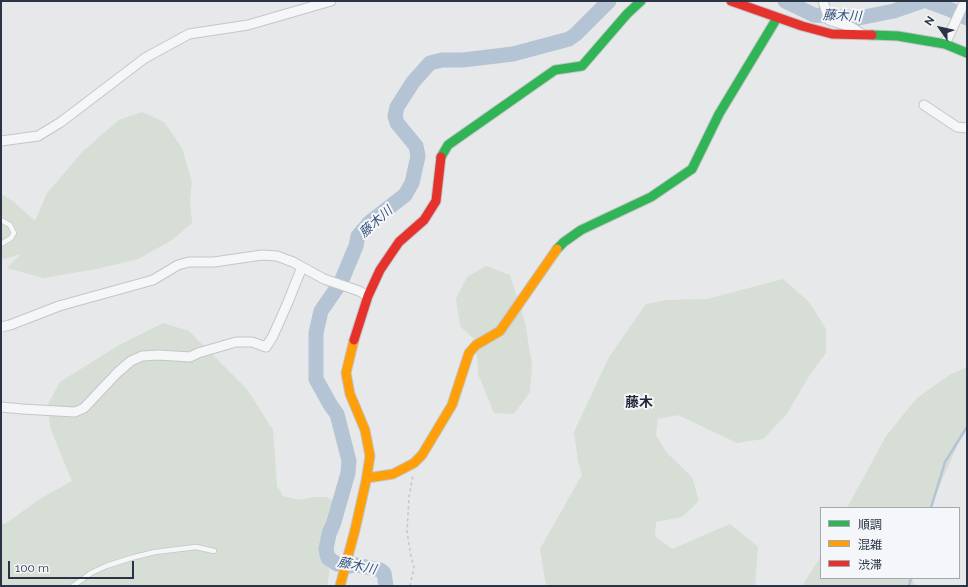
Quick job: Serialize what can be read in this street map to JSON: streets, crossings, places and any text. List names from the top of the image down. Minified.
{"districts":["藤木"],"water":["藤木川"],"legend":["順調","混雑","渋滞"],"scale_bar":"100 m","north":"top left"}
